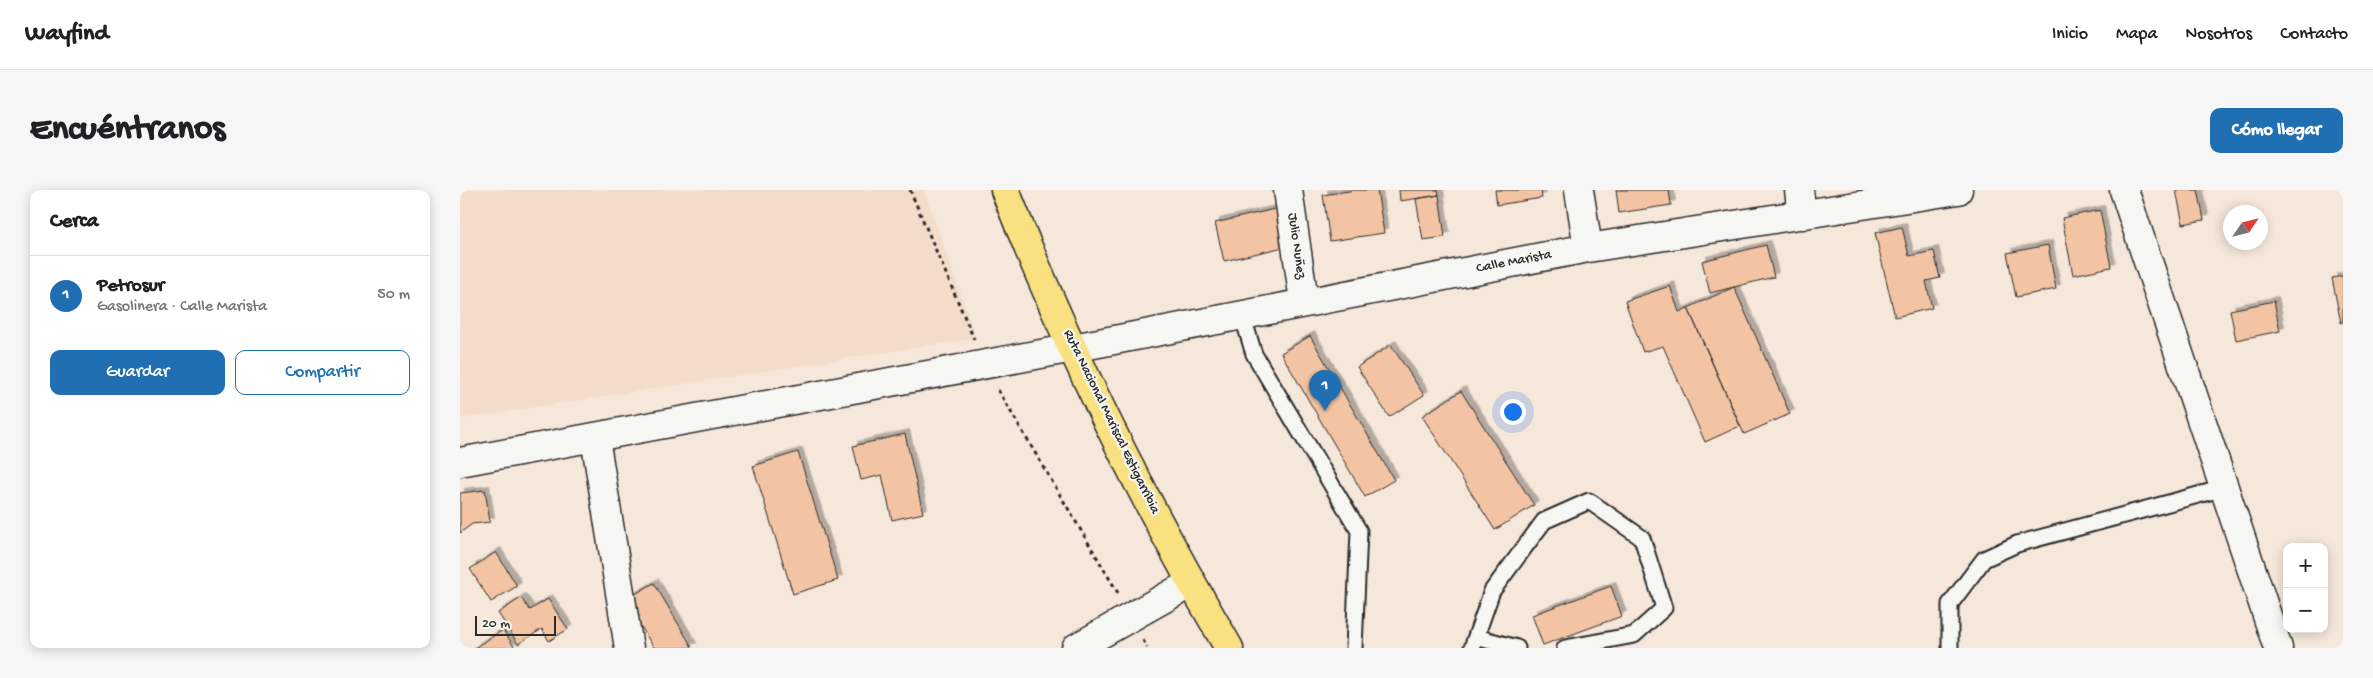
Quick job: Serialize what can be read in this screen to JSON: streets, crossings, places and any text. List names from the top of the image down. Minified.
{"streets":{"main road":["Ruta Nacional Mariscal Estigarribia"],"street":["Julio Nuñez","Calle Marista"]},"crossings":[["Julio Nuñez","Calle Marista"],["Calle Marista","Ruta Nacional Mariscal Estigarribia"]],"scale_bar":"20 m","north":"top right","page":{"header":"Wayfind","nav":["Inicio","Mapa","Nosotros","Contacto"],"buttons":["Cómo llegar",["Guardar","Compartir"]],"title":"Encuéntranos","heading":"Cerca","list":[{"mark":"1","name":"Petrosur","note":"Gasolinera · Calle Marista","value":"50 m"}],"pins":"1","map_buttons":["+","−"],"scale":"20 m"}}
